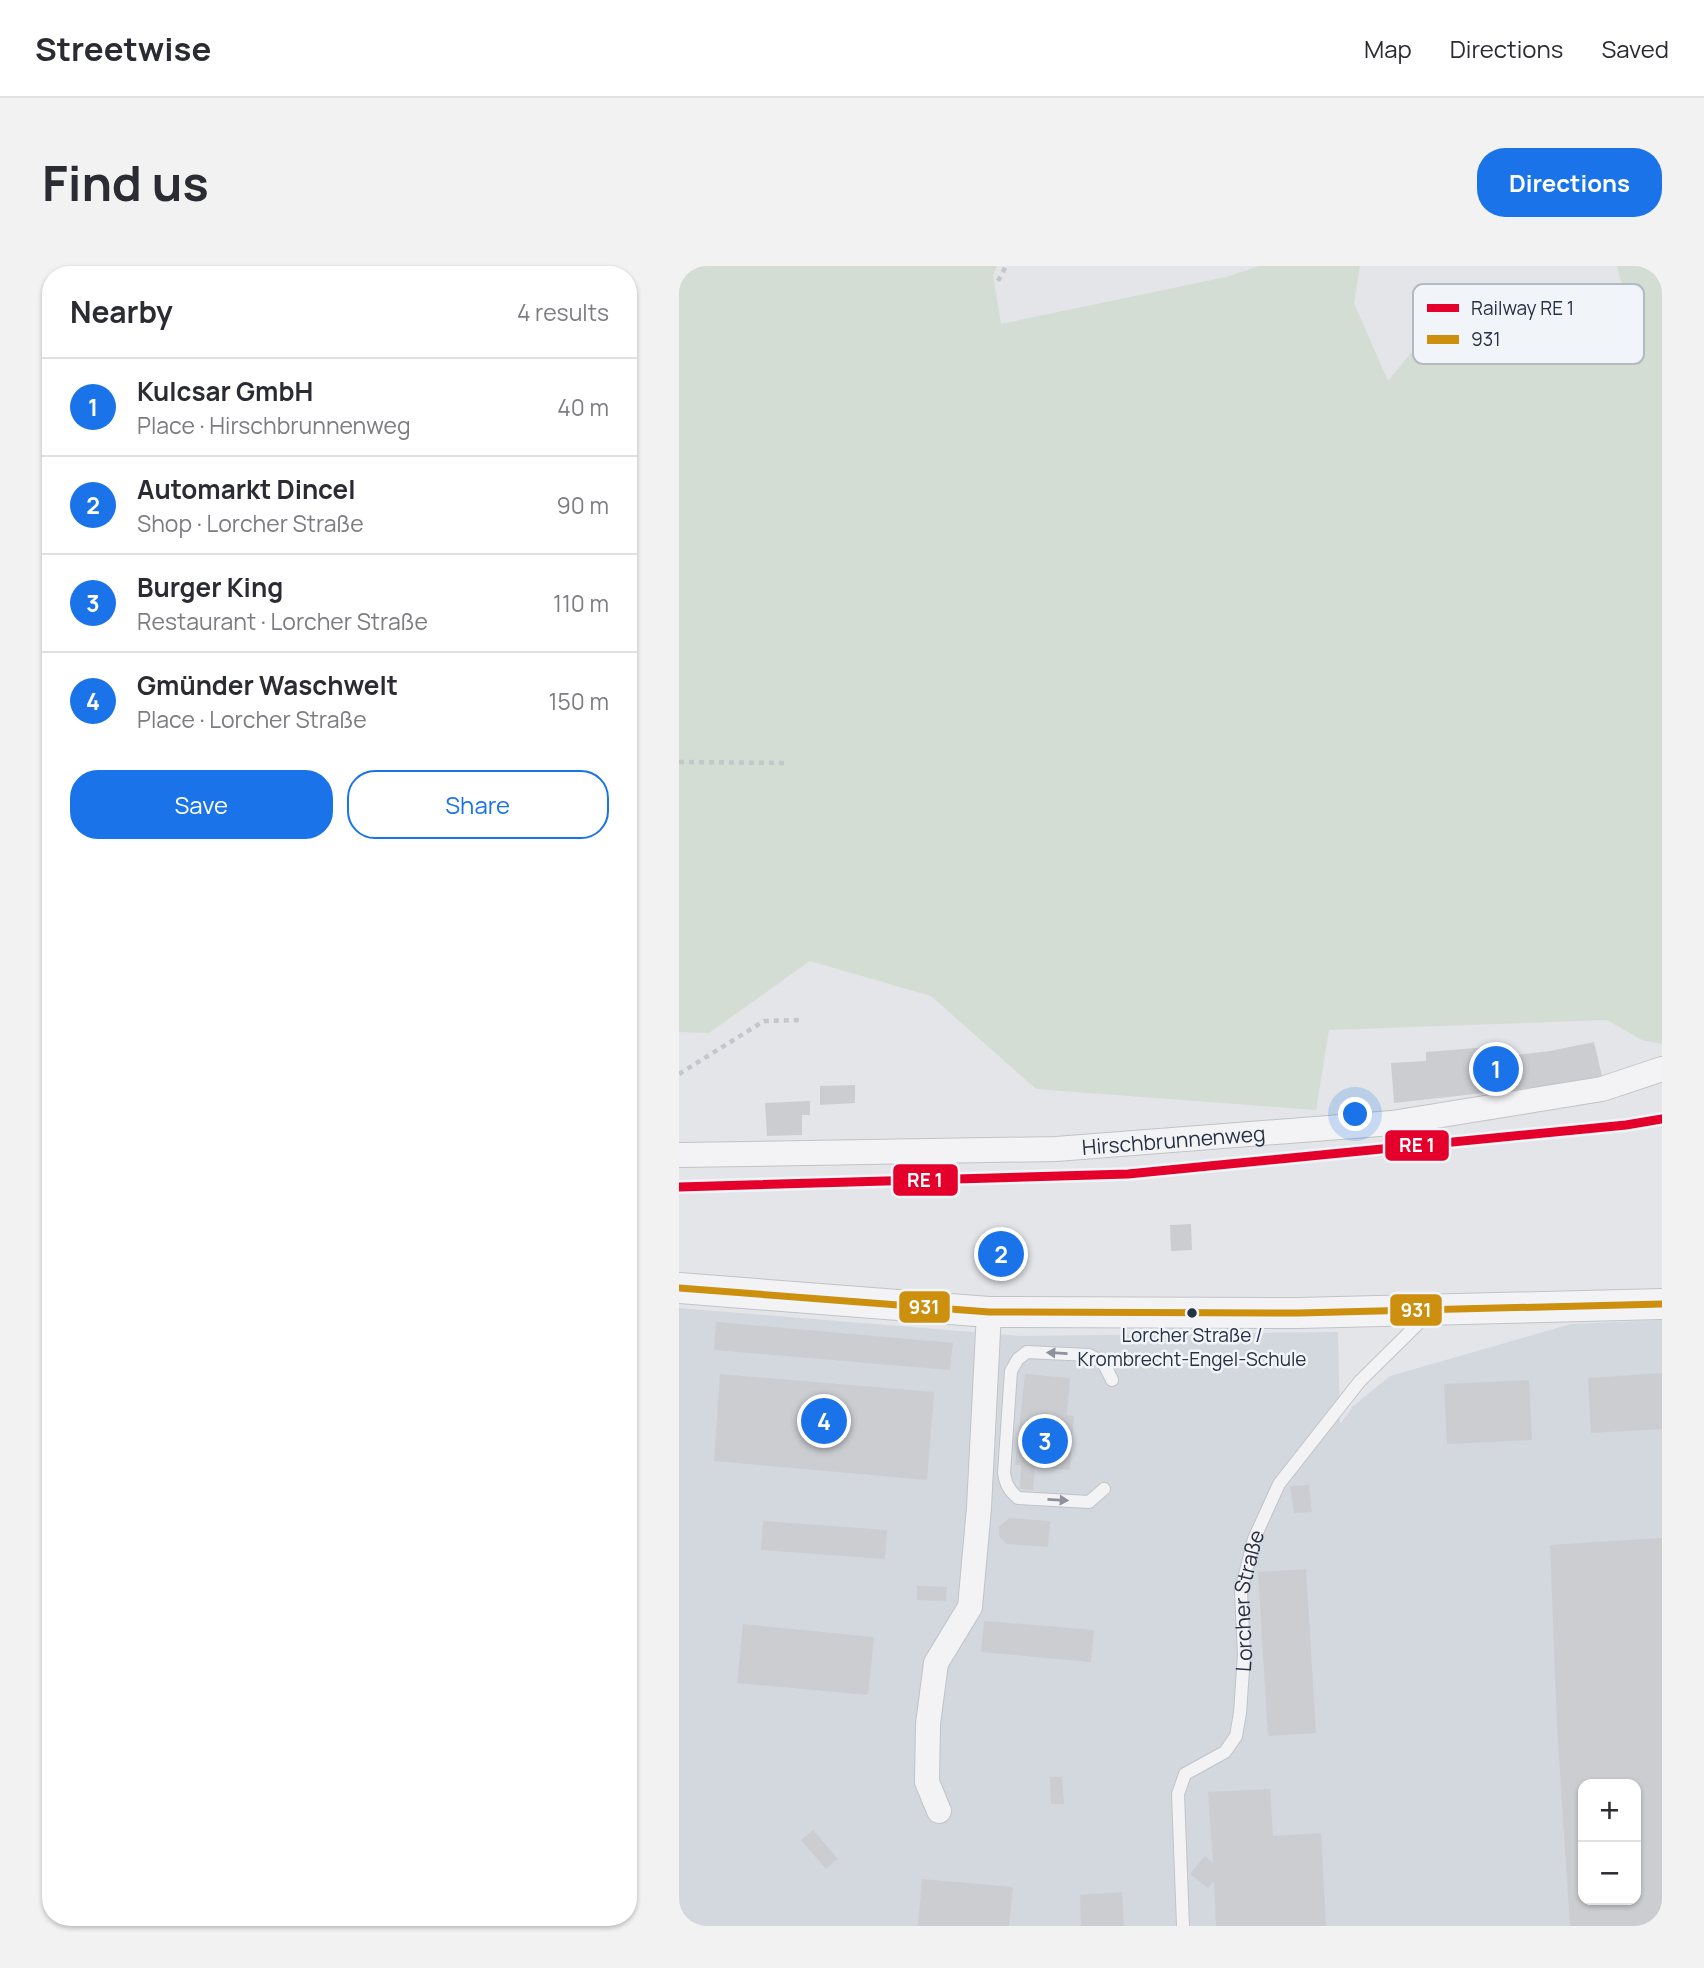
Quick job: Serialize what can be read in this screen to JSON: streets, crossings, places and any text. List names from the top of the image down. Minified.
{"streets":{"street":["Hirschbrunnenweg"],"lane":["Lorcher Straße"]},"places":["Lorcher Straße / Krombrecht-Engel-Schule"],"lines":["transit line 931"],"legend":["Railway RE 1","931"],"page":{"header":"Streetwise","nav":["Map","Directions","Saved"],"buttons":["Directions",["Save","Share"]],"title":"Find us","heading":["Nearby","4 results"],"list":[{"mark":"1","name":"Kulcsar GmbH","note":"Place · Hirschbrunnenweg","value":"40 m"},{"mark":"2","name":"Automarkt Dincel","note":"Shop · Lorcher Straße","value":"90 m"},{"mark":"3","name":"Burger King","note":"Restaurant · Lorcher Straße","value":"110 m"},{"mark":"4","name":"Gmünder Waschwelt","note":"Place · Lorcher Straße","value":"150 m"}],"pins":["1","2","4","3"],"map_buttons":["+","−"]}}
